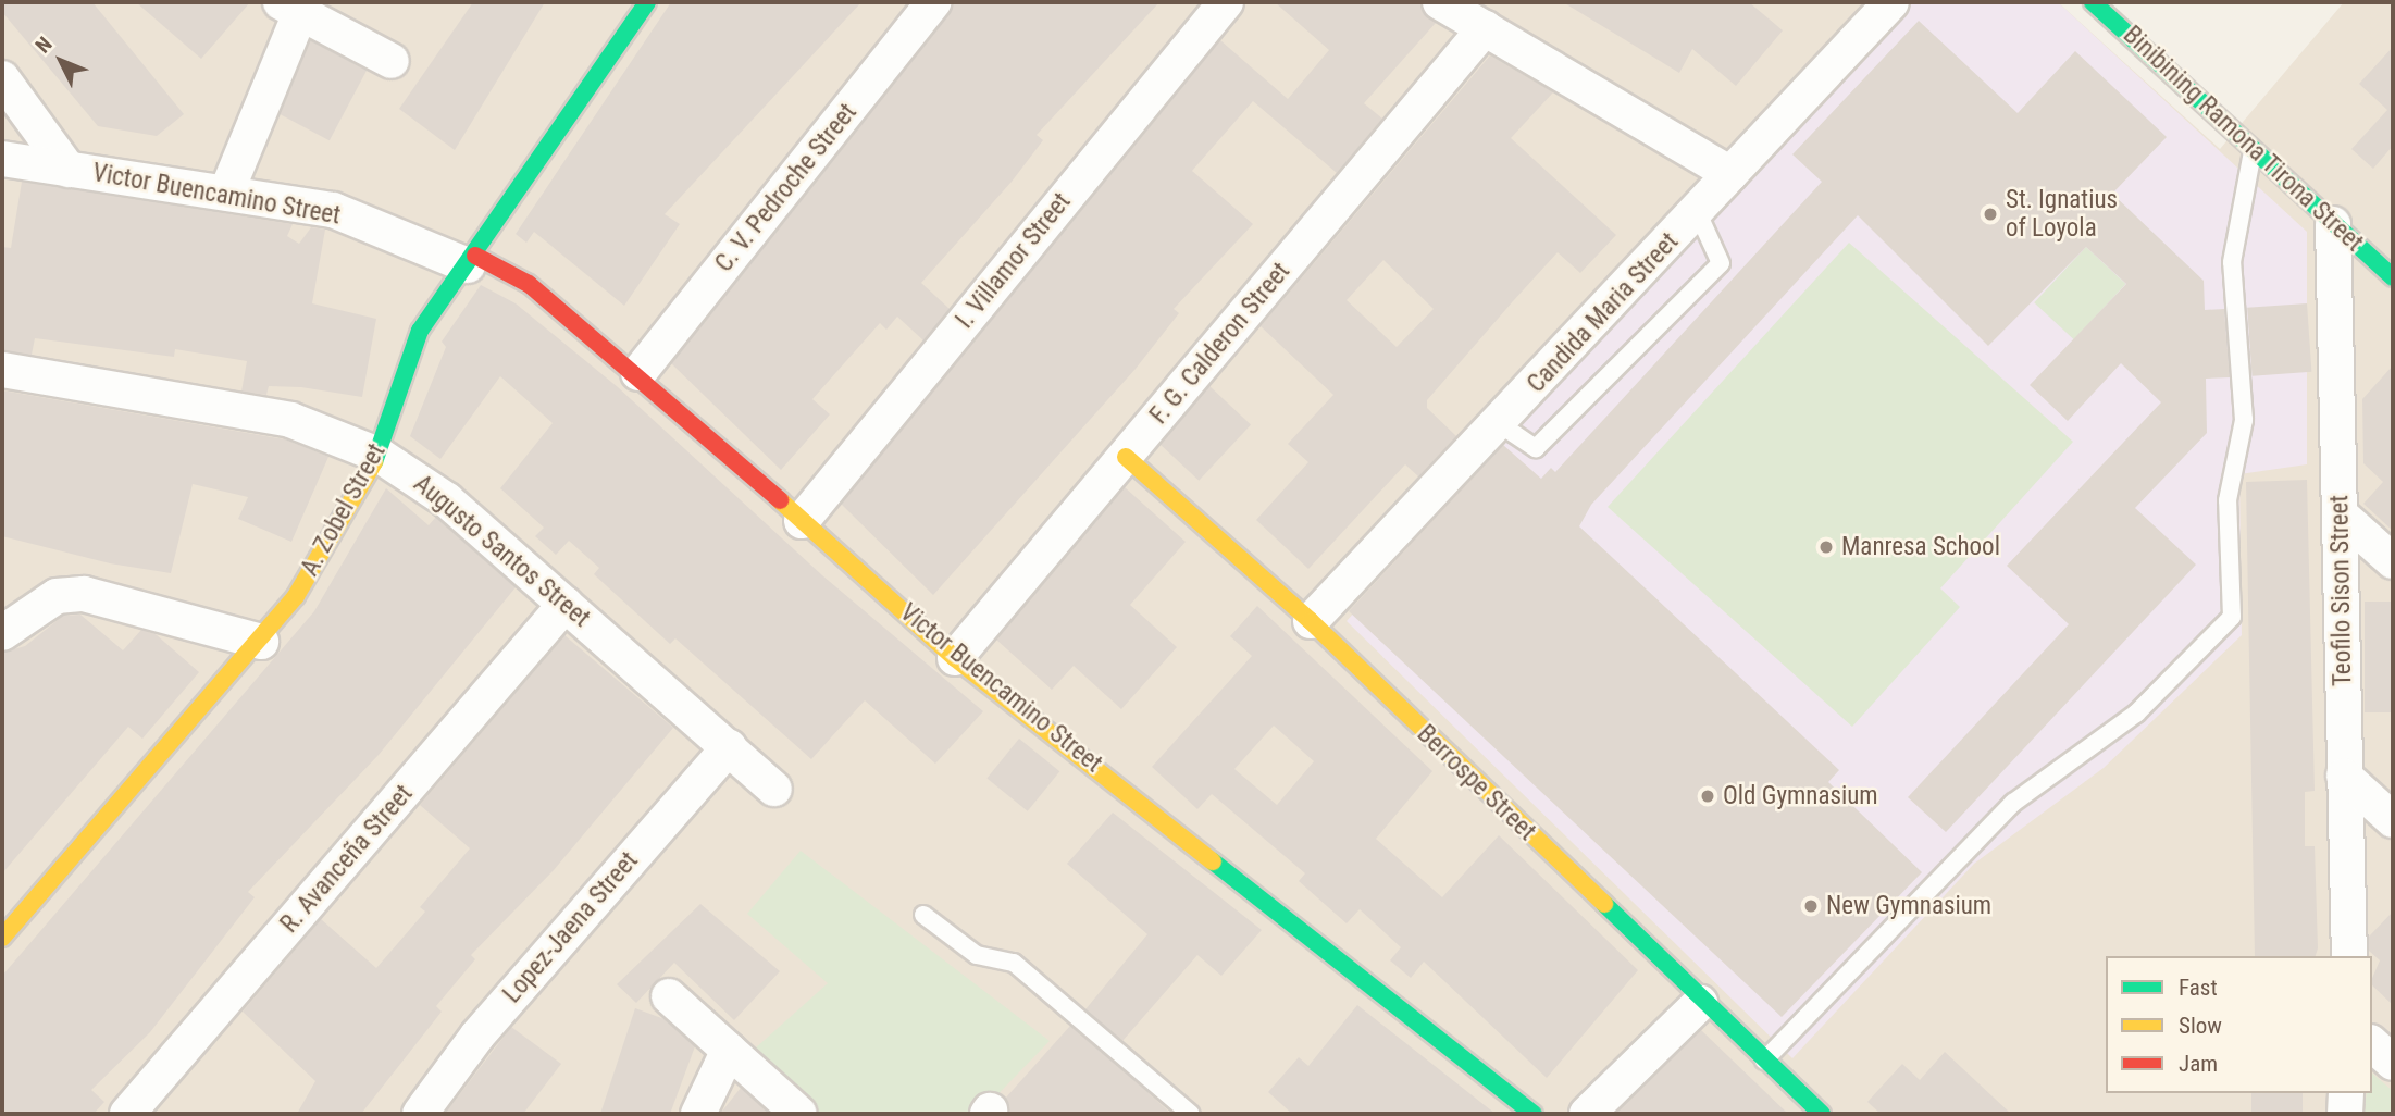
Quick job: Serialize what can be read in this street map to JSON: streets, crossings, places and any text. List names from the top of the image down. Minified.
{"streets":{"street":["Binibining Ramona Tirona Street","C. V. Pedroche Street","Victor Buencamino Street","I. Villamor Street","Candida Maria Street","F. G. Calderon Street","A. Zobel Street","Augusto Santos Street","Teofilo Sison Street","Berrospe Street","R. Avanceña Street","Lopez-Jaena Street"]},"crossings":[["Binibining Ramona Tirona Street","Teofilo Sison Street"],["C. V. Pedroche Street","Victor Buencamino Street"],["Victor Buencamino Street","I. Villamor Street"],["Victor Buencamino Street","F. G. Calderon Street"],["Victor Buencamino Street","A. Zobel Street"],["Candida Maria Street","Berrospe Street"],["F. G. Calderon Street","Berrospe Street"],["A. Zobel Street","Augusto Santos Street"],["Augusto Santos Street","R. Avanceña Street"],["Augusto Santos Street","Lopez-Jaena Street"]],"places":["St. Ignatius of Loyola","Manresa School","Old Gymnasium","New Gymnasium"],"legend":["Fast","Slow","Jam"],"north":"top left"}
